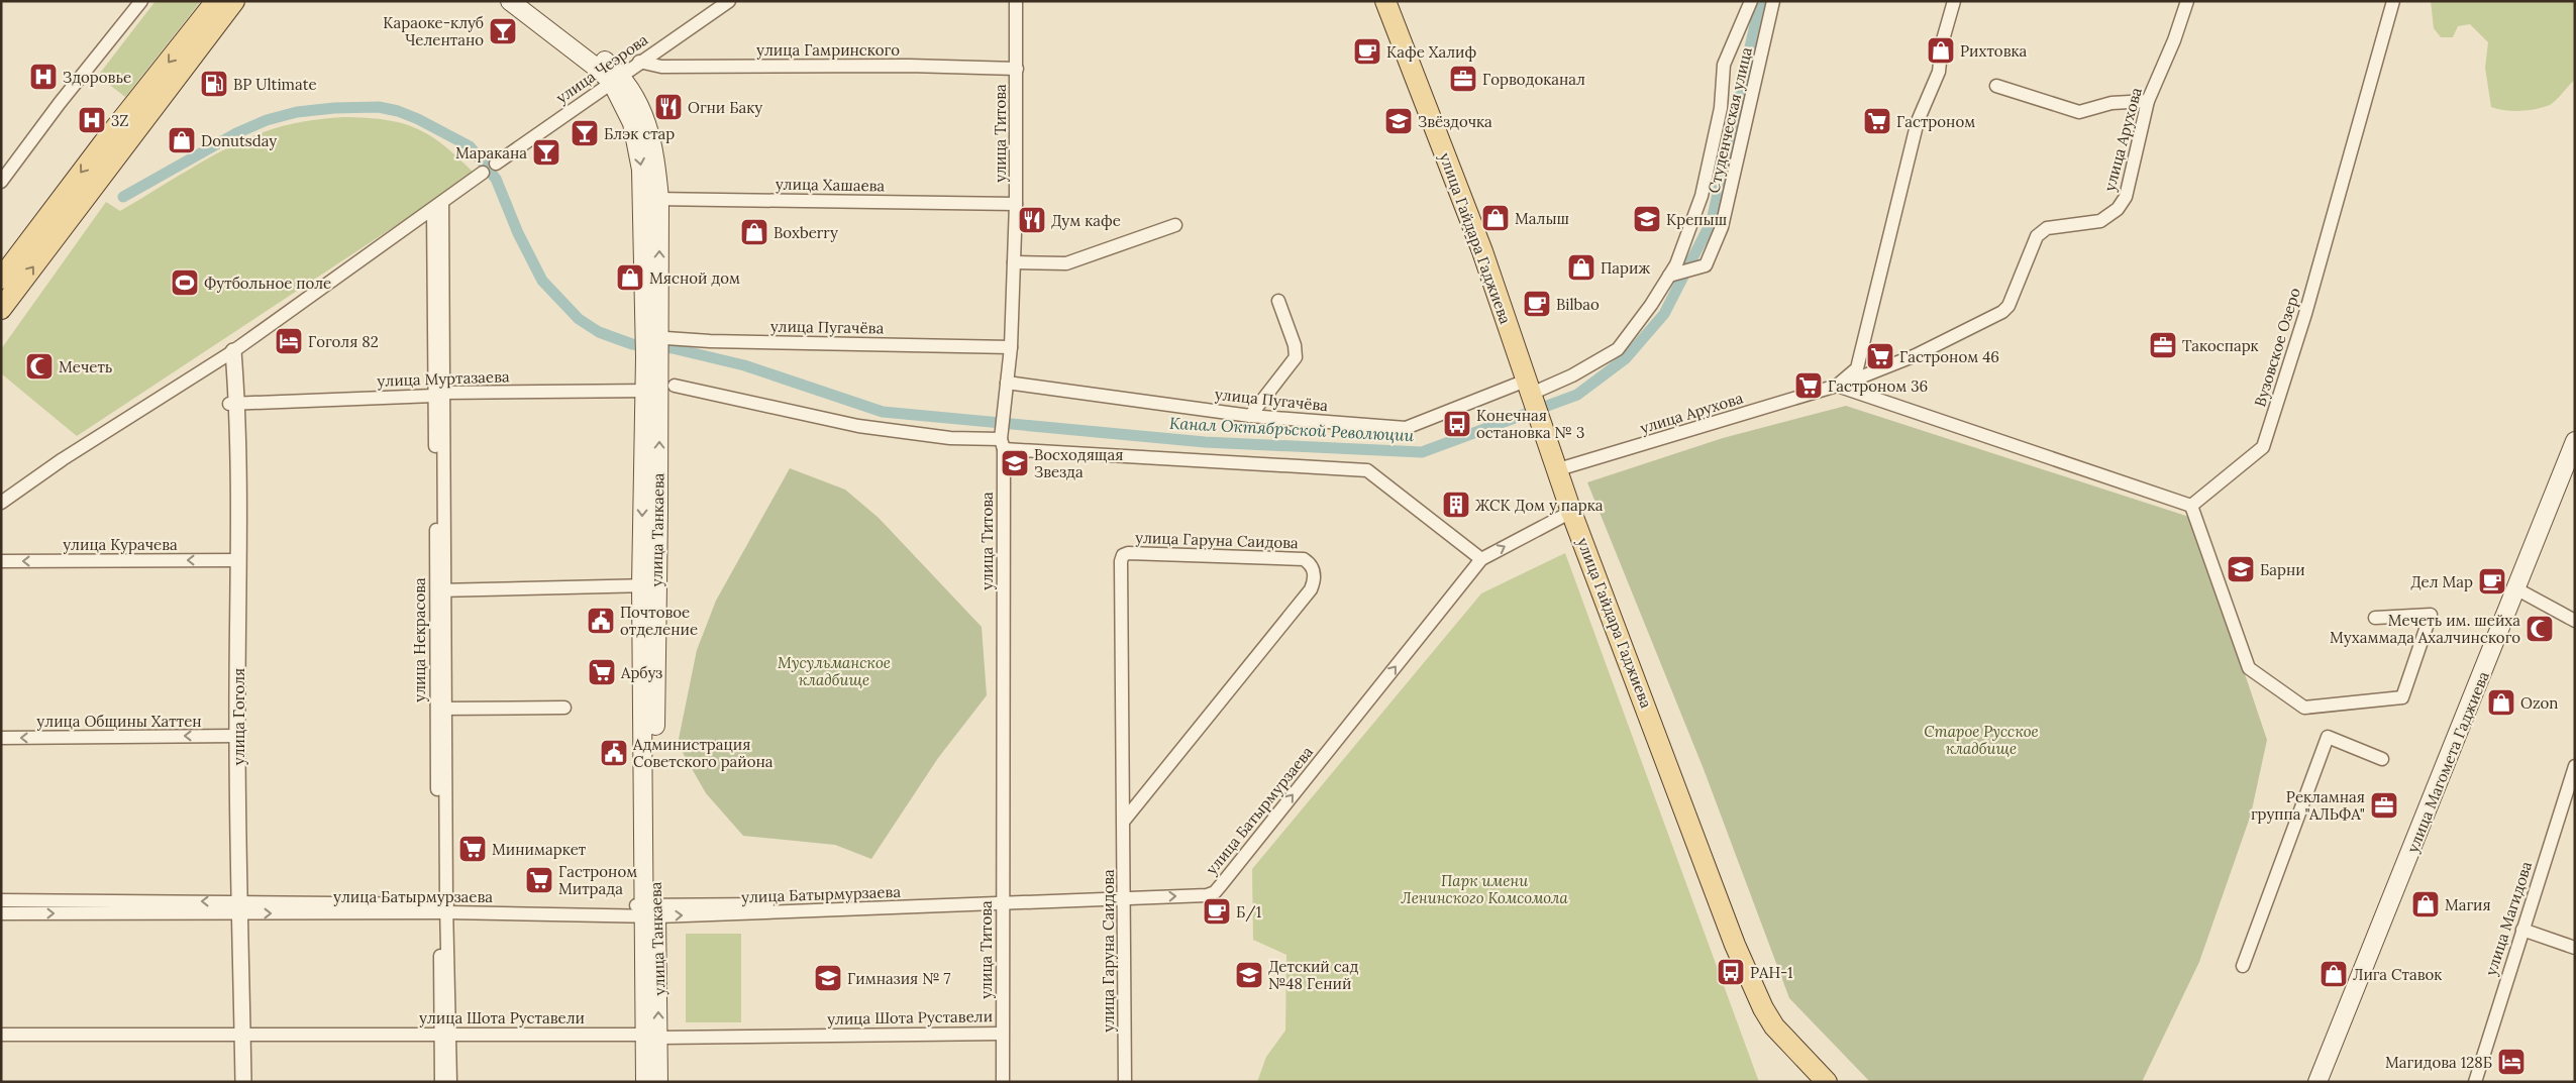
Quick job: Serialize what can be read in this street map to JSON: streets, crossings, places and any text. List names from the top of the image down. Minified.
{"streets":{"main road":["улица Гайдара Гаджиева","улица Танкаева","улица Магомета Гаджиева"],"street":["улица Гамринского","улица Чеэрова","Студенческая улица","улица Титова","улица Арухова","улица Хашаева","улица Пугачёва","Вузовское Озеро","улица Муртазаева","улица Гаруна Саидова","улица Курачева","улица Некрасова","улица Гоголя","улица Общины Хаттен","улица Батырмурзаева","улица Магидова","улица Шота Руставели"]},"crossings":[["улица Гамринского","улица Чеэрова"],["улица Гамринского","улица Титова"],["улица Чеэрова","улица Танкаева"],["Студенческая улица","улица Пугачёва"],["улица Титова","улица Хашаева"],["улица Титова","улица Пугачёва"],["улица Титова","улица Муртазаева"],["улица Титова","улица Батырмурзаева"],["улица Титова","улица Шота Руставели"],["улица Арухова","улица Гайдара Гаджиева"],["улица Хашаева","улица Танкаева"],["улица Гайдара Гаджиева","улица Пугачёва"],["улица Гайдара Гаджиева","улица Батырмурзаева"],["улица Пугачёва","улица Танкаева"],["улица Муртазаева","улица Танкаева"],["улица Муртазаева","улица Некрасова"],["улица Муртазаева","улица Гоголя"],["улица Муртазаева","улица Батырмурзаева"],["улица Танкаева","улица Батырмурзаева"],["улица Танкаева","улица Шота Руставели"],["улица Гаруна Саидова","улица Батырмурзаева"],["улица Курачева","улица Гоголя"],["улица Некрасова","улица Батырмурзаева"],["улица Некрасова","улица Шота Руставели"],["улица Гоголя","улица Общины Хаттен"],["улица Гоголя","улица Батырмурзаева"],["улица Гоголя","улица Шота Руставели"]],"one_way":["улица Курачева","улица Общины Хаттен"],"water":["Канал Октябрьской Революции"],"parks":["Мусульманское кладбище","Старое Русское кладбище","Парк имени Ленинского Комсомола"],"places":{"bar":["Караоке-клуб Челентано","Блэк стар","Маракана"],"shop":["Рихтовка","Donutsday","Малыш","Boxberry","Париж","Мясной дом","Ozon","Магия","Лига Ставок"],"cafe":["Кафе Халиф","Bilbao","Дел Мар","Б/1"],"hospital":["Здоровье","3Z"],"office":["Горводоканал","Такоспарк","Рекламная группа \"АЛЬФА\""],"fuel station":["BP Ultimate"],"restaurant":["Огни Баку","Дум кафе"],"school or university":["Звёздочка","Крепыш","Восходящая Звезда","Барни","Детский сад №48 Гений","Гимназия № 7"],"supermarket":["Гастроном","Гастроном 46","Гастроном 36","Арбуз","Минимаркет","Гастроном Митрада"],"sports":["Футбольное поле"],"hotel":["Гоголя 82","Магидова 128Б"],"mosque":["Мечеть","Мечеть им. шейха Мухаммада Ахалчинского"],"bus stop":["Конечная остановка № 3","РАН-1"],"building":["ЖСК Дом у парка"],"public building":["Почтовое отделение","Администрация Советского района"]}}
